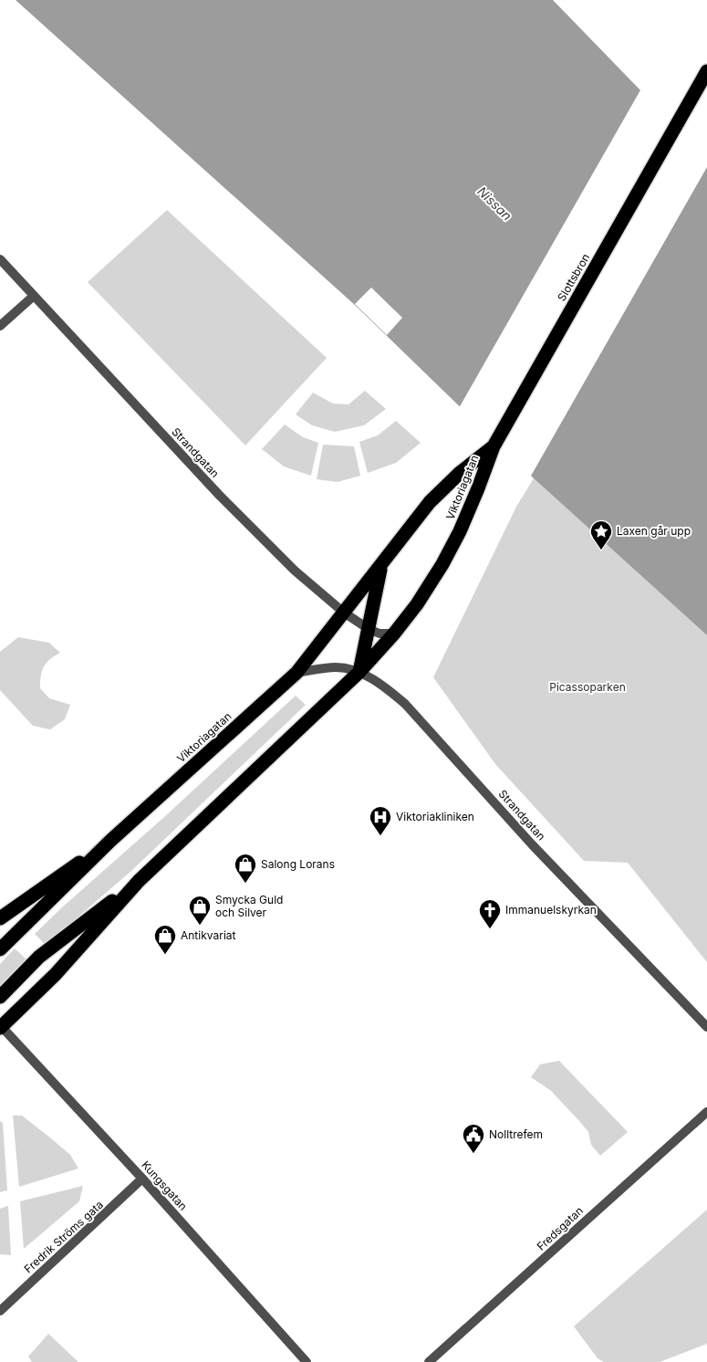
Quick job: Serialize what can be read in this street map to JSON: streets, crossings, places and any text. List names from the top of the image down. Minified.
{"streets":{"highway":["Slottsbron","Viktoriagatan"],"street":["Strandgatan","Kungsgatan","Fredsgatan","Fredrik Ströms gata"]},"crossings":[["Slottsbron","Viktoriagatan"],["Strandgatan","Viktoriagatan"],["Viktoriagatan","Kungsgatan"],["Kungsgatan","Fredrik Ströms gata"]],"water":["Nissan"],"parks":["Picassoparken"],"places":{"place":["Laxen går upp"],"hospital":["Viktoriakliniken"],"shop":["Salong Lorans","Smycka Guld och Silver","Antikvariat"],"church":["Immanuelskyrkan"],"public building":["Nolltrefem"]}}
